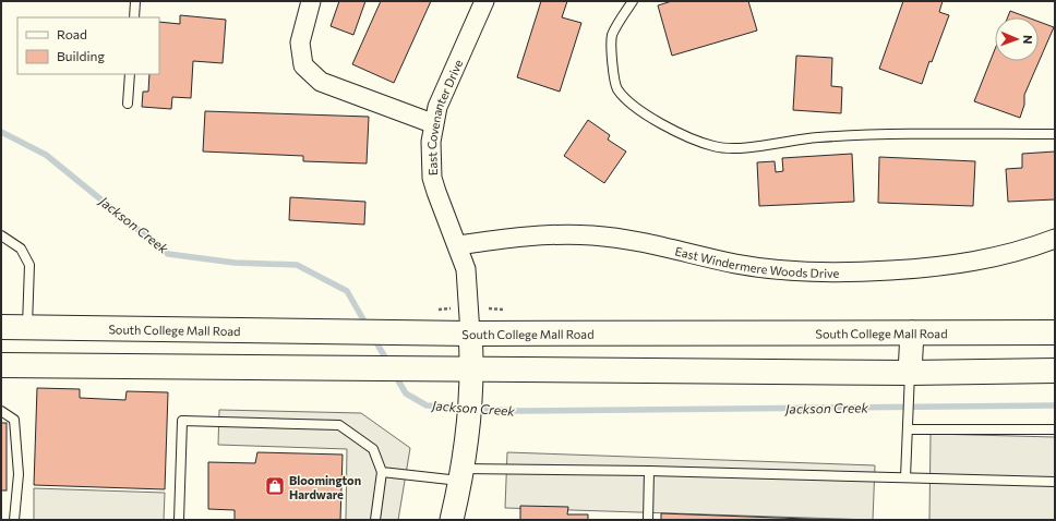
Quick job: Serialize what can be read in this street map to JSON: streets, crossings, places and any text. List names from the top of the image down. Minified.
{"streets":{"main road":["South College Mall Road"],"street":["East Covenanter Drive","East Windermere Woods Drive"]},"crossings":[["East Covenanter Drive","East Windermere Woods Drive"],["East Covenanter Drive","South College Mall Road"]],"water":["Jackson Creek"],"places":{"shop":["Bloomington Hardware"]},"legend":["Road","Building"],"north":"right"}
